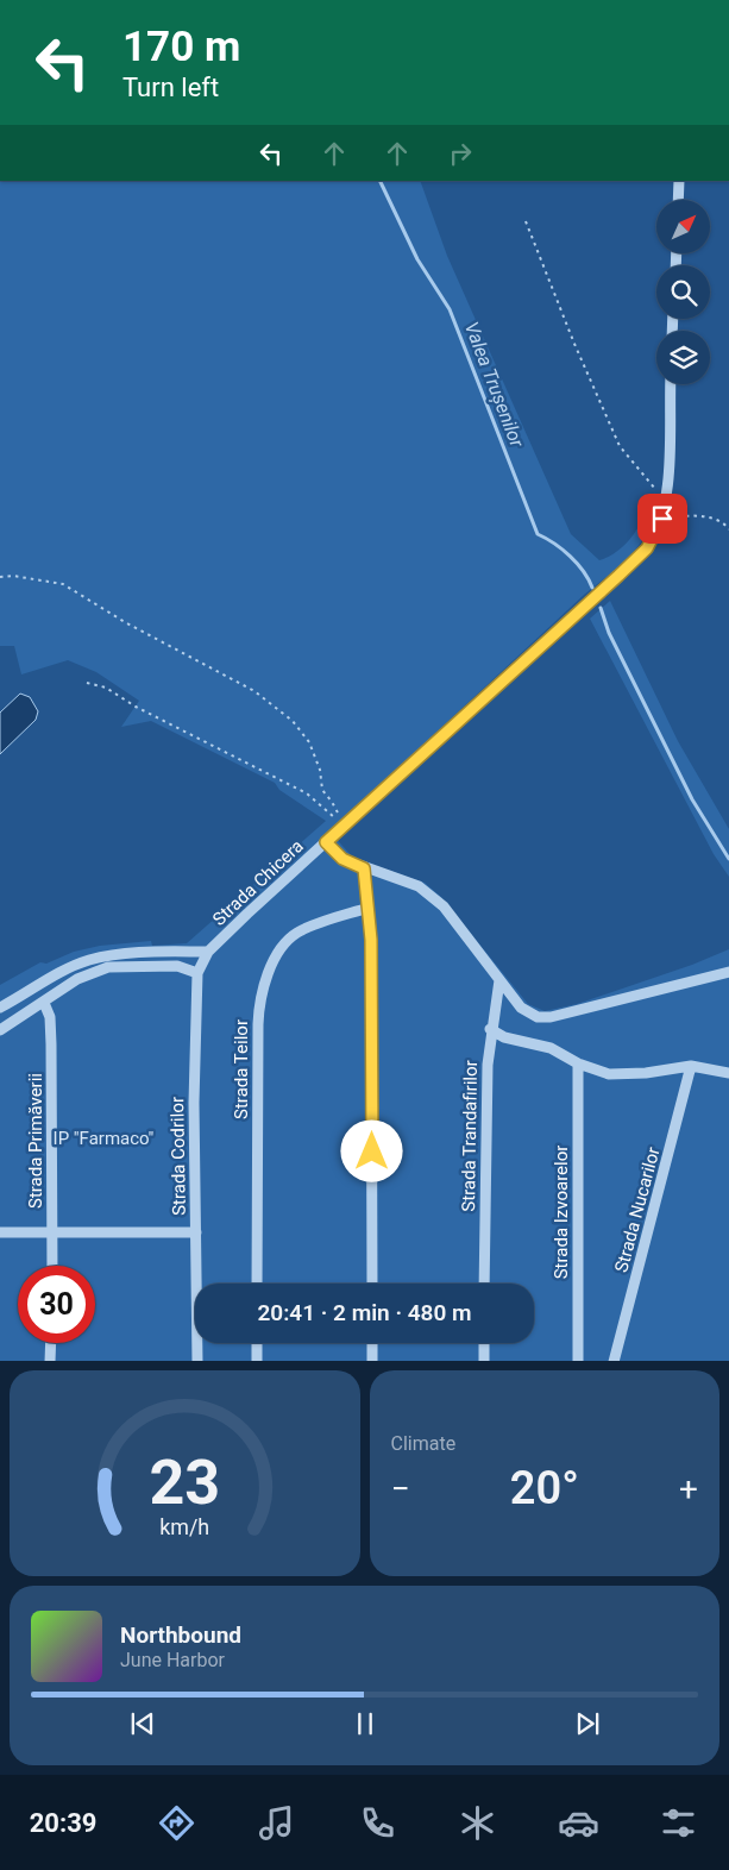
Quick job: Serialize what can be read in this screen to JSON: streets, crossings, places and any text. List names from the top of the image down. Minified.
{"streets":{"street":["Strada Chicera","Strada Teilor","Strada Trandafirilor","Strada Primăverii","Strada Codrilor","Strada Nucarilor","Strada Izvoarelor"]},"crossings":[["Strada Chicera","Strada Codrilor"]],"water":["Valea Trușenilor"],"parks":["IP \"Farmaco\""],"north":"top right","page":{"turn":["170 m","Turn left"],"limit":"30","trip":"20:41 · 2 min · 480 m","tile":"Climate","heat":["−","20°","+"],"song":["Northbound","June Harbor"],"tabs":"20:39","gauge":["23","km/h"]}}
